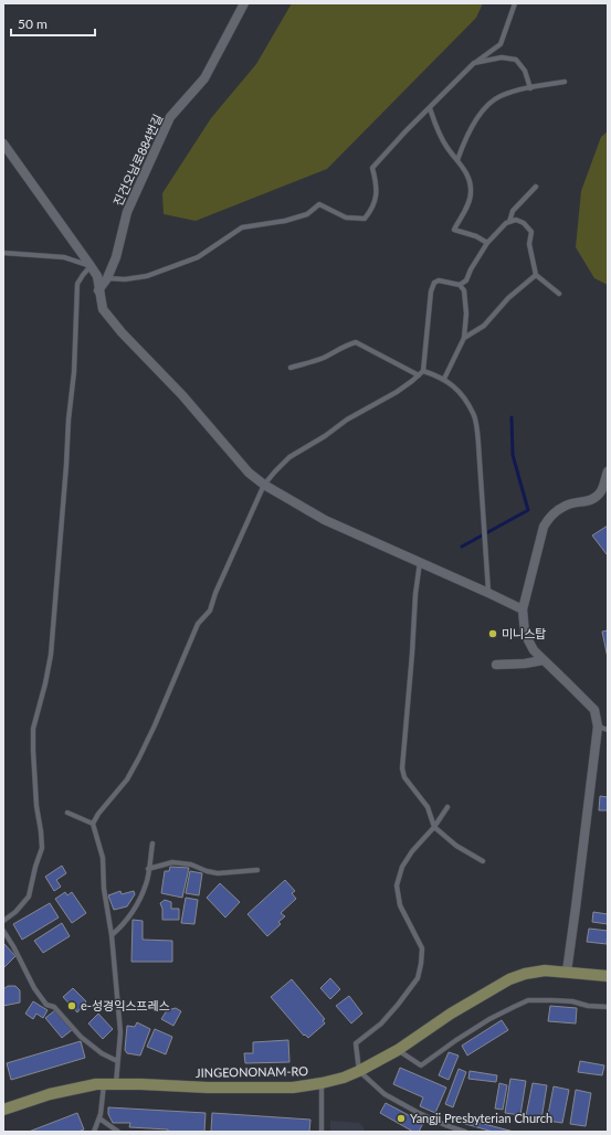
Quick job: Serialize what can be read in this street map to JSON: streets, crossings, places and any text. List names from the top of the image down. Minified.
{"streets":{"main road":["JINGEONONAM-RO"],"street":["진건오남로884번길"]},"places":["미니스탑","e-성경익스프레스","Yangji Presbyterian Church"],"scale_bar":"50 m"}
